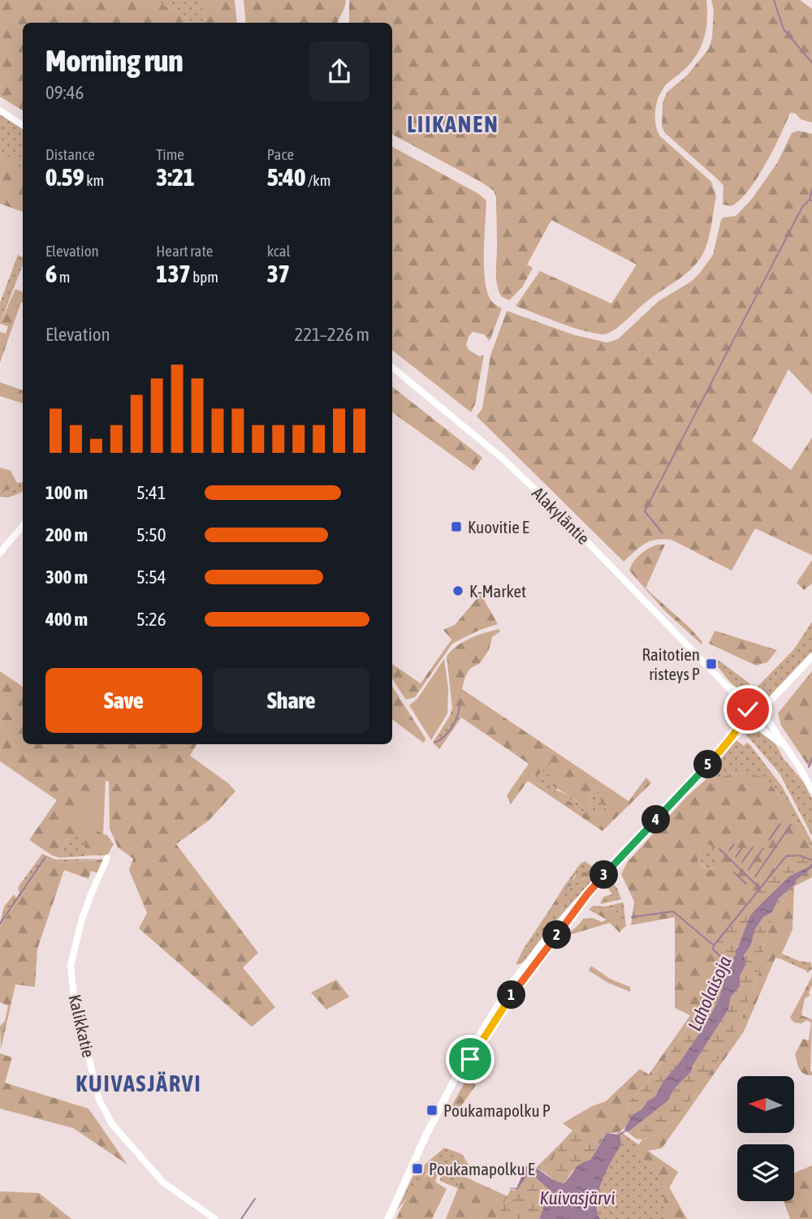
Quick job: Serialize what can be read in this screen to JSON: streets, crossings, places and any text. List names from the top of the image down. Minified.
{"streets":{"main road":["Alakyläntie","Kalikkatie"]},"districts":["LIIKANEN","KUIVASJÄRVI"],"water":["Laholaisoja","Kuivasjärvi"],"places":{"transit":["Kuovitie E","Raitotien risteys P","Poukamapolku P","Poukamapolku E"],"other":["K-Market"]},"north":"left","page":{"heading":["Morning run","09:46"],"stats":[["Distance","0.59 km"],["Time","3:21"],["Pace","5:40 /km"],["Elevation","6 m"],["Heart rate","137 bpm"],["kcal","37"]],"chart":["Elevation","221–226 m"],"list":[{"name":"100 m","note":"5:41"},{"name":"200 m","note":"5:50"},{"name":"300 m","note":"5:54"},{"name":"400 m","note":"5:26"}],"buttons":["Save","Share"],"pins":["5","4","3","2","1"]}}
